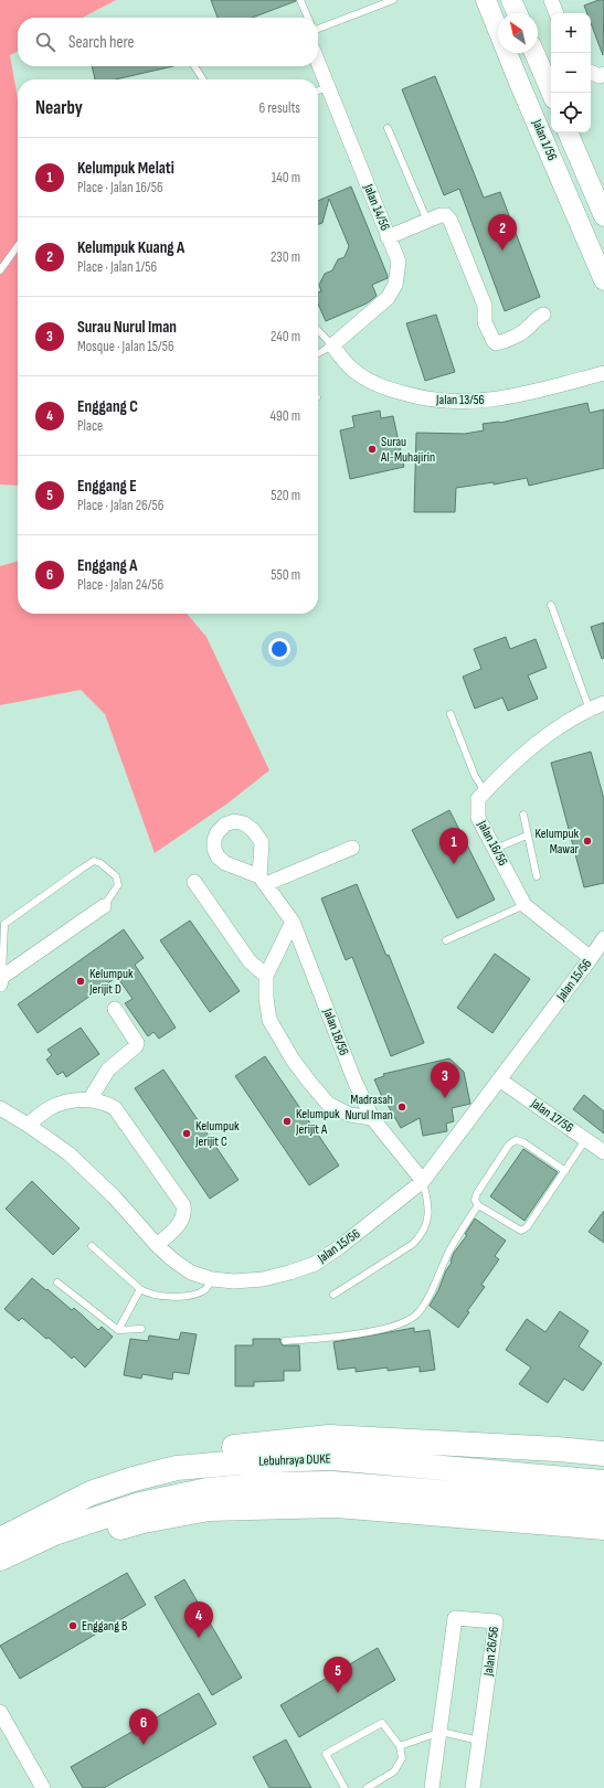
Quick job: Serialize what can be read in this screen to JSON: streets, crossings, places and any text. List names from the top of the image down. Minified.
{"streets":{"highway":["Lebuhraya DUKE"],"main road":["Jalan 1/56"],"street":["Jalan 14/56","Jalan 13/56","Jalan 16/56","Jalan 15/56","Jalan 18/56","Jalan 17/56","Jalan 26/56"]},"crossings":[["Jalan 14/56","Jalan 13/56"],["Jalan 16/56","Jalan 15/56"],["Jalan 15/56","Jalan 18/56"],["Jalan 15/56","Jalan 17/56"]],"places":["Surau Al-Muhajirin","Kelumpuk Mawar","Kelumpuk Jerijit D","Madrasah Nurul Iman","Kelumpuk Jerijit A","Kelumpuk Jerijit C","Enggang B"],"north":"top left","page":{"map_buttons":["+","−"],"search":"Search here","heading":["Nearby","6 results"],"list":[{"mark":"1","name":"Kelumpuk Melati","note":"Place · Jalan 16/56","value":"140 m"},{"mark":"2","name":"Kelumpuk Kuang A","note":"Place · Jalan 1/56","value":"230 m"},{"mark":"3","name":"Surau Nurul Iman","note":"Mosque · Jalan 15/56","value":"240 m"},{"mark":"4","name":"Enggang C","note":"Place","value":"490 m"},{"mark":"5","name":"Enggang E","note":"Place · Jalan 26/56","value":"520 m"},{"mark":"6","name":"Enggang A","note":"Place · Jalan 24/56","value":"550 m"}],"pins":["2","1","3","4","5","6"]}}
